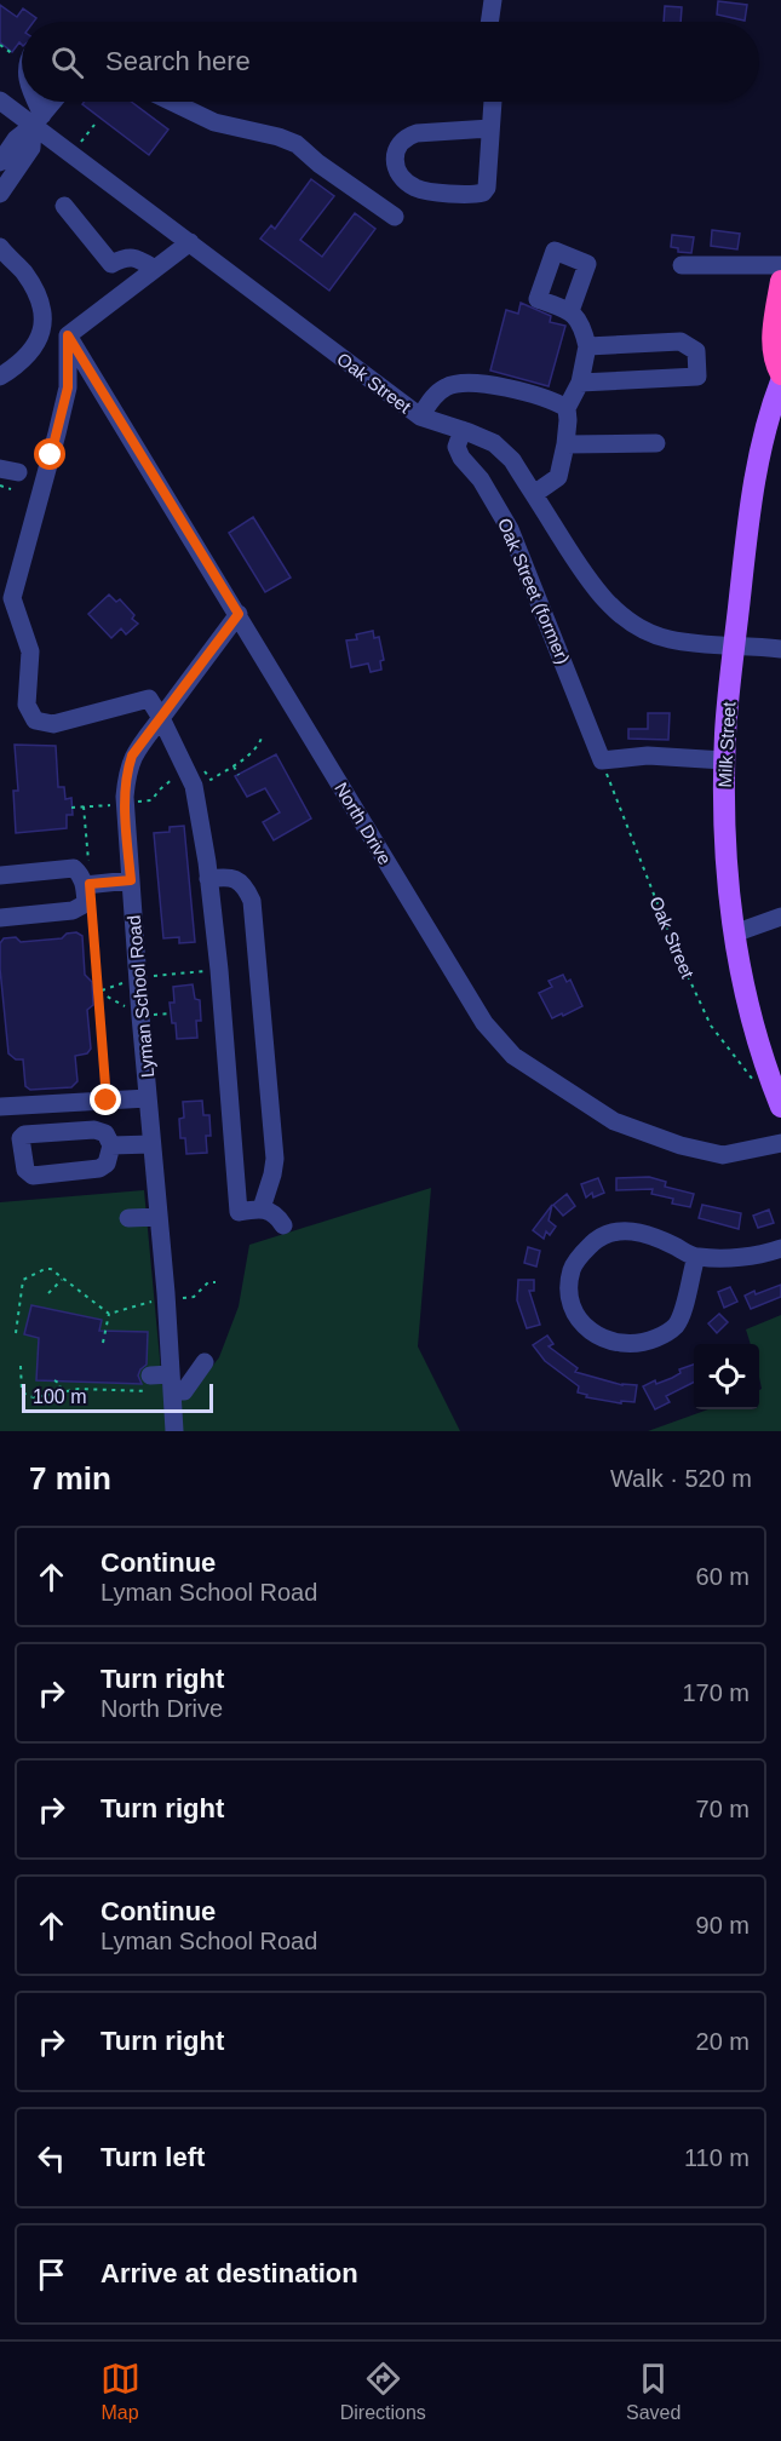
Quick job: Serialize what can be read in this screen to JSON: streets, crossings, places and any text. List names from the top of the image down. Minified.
{"streets":{"main road":["Milk Street"],"street":["Oak Street","Oak Street (former)","North Drive","Lyman School Road"]},"crossings":[["Oak Street","Oak Street (former)"],["Oak Street","Milk Street"],["North Drive","Lyman School Road"]],"scale_bar":"100 m","page":{"search":"Search here","scale":"100 m","heading":["7 min","Walk · 520 m"],"list":[["Continue","Lyman School Road","60 m"],["Turn right","North Drive","170 m"],["Turn right","70 m"],["Continue","Lyman School Road","90 m"],["Turn right","20 m"],["Turn left","110 m"],"Arrive at destination"],"nav":["Map","Directions","Saved"]}}
